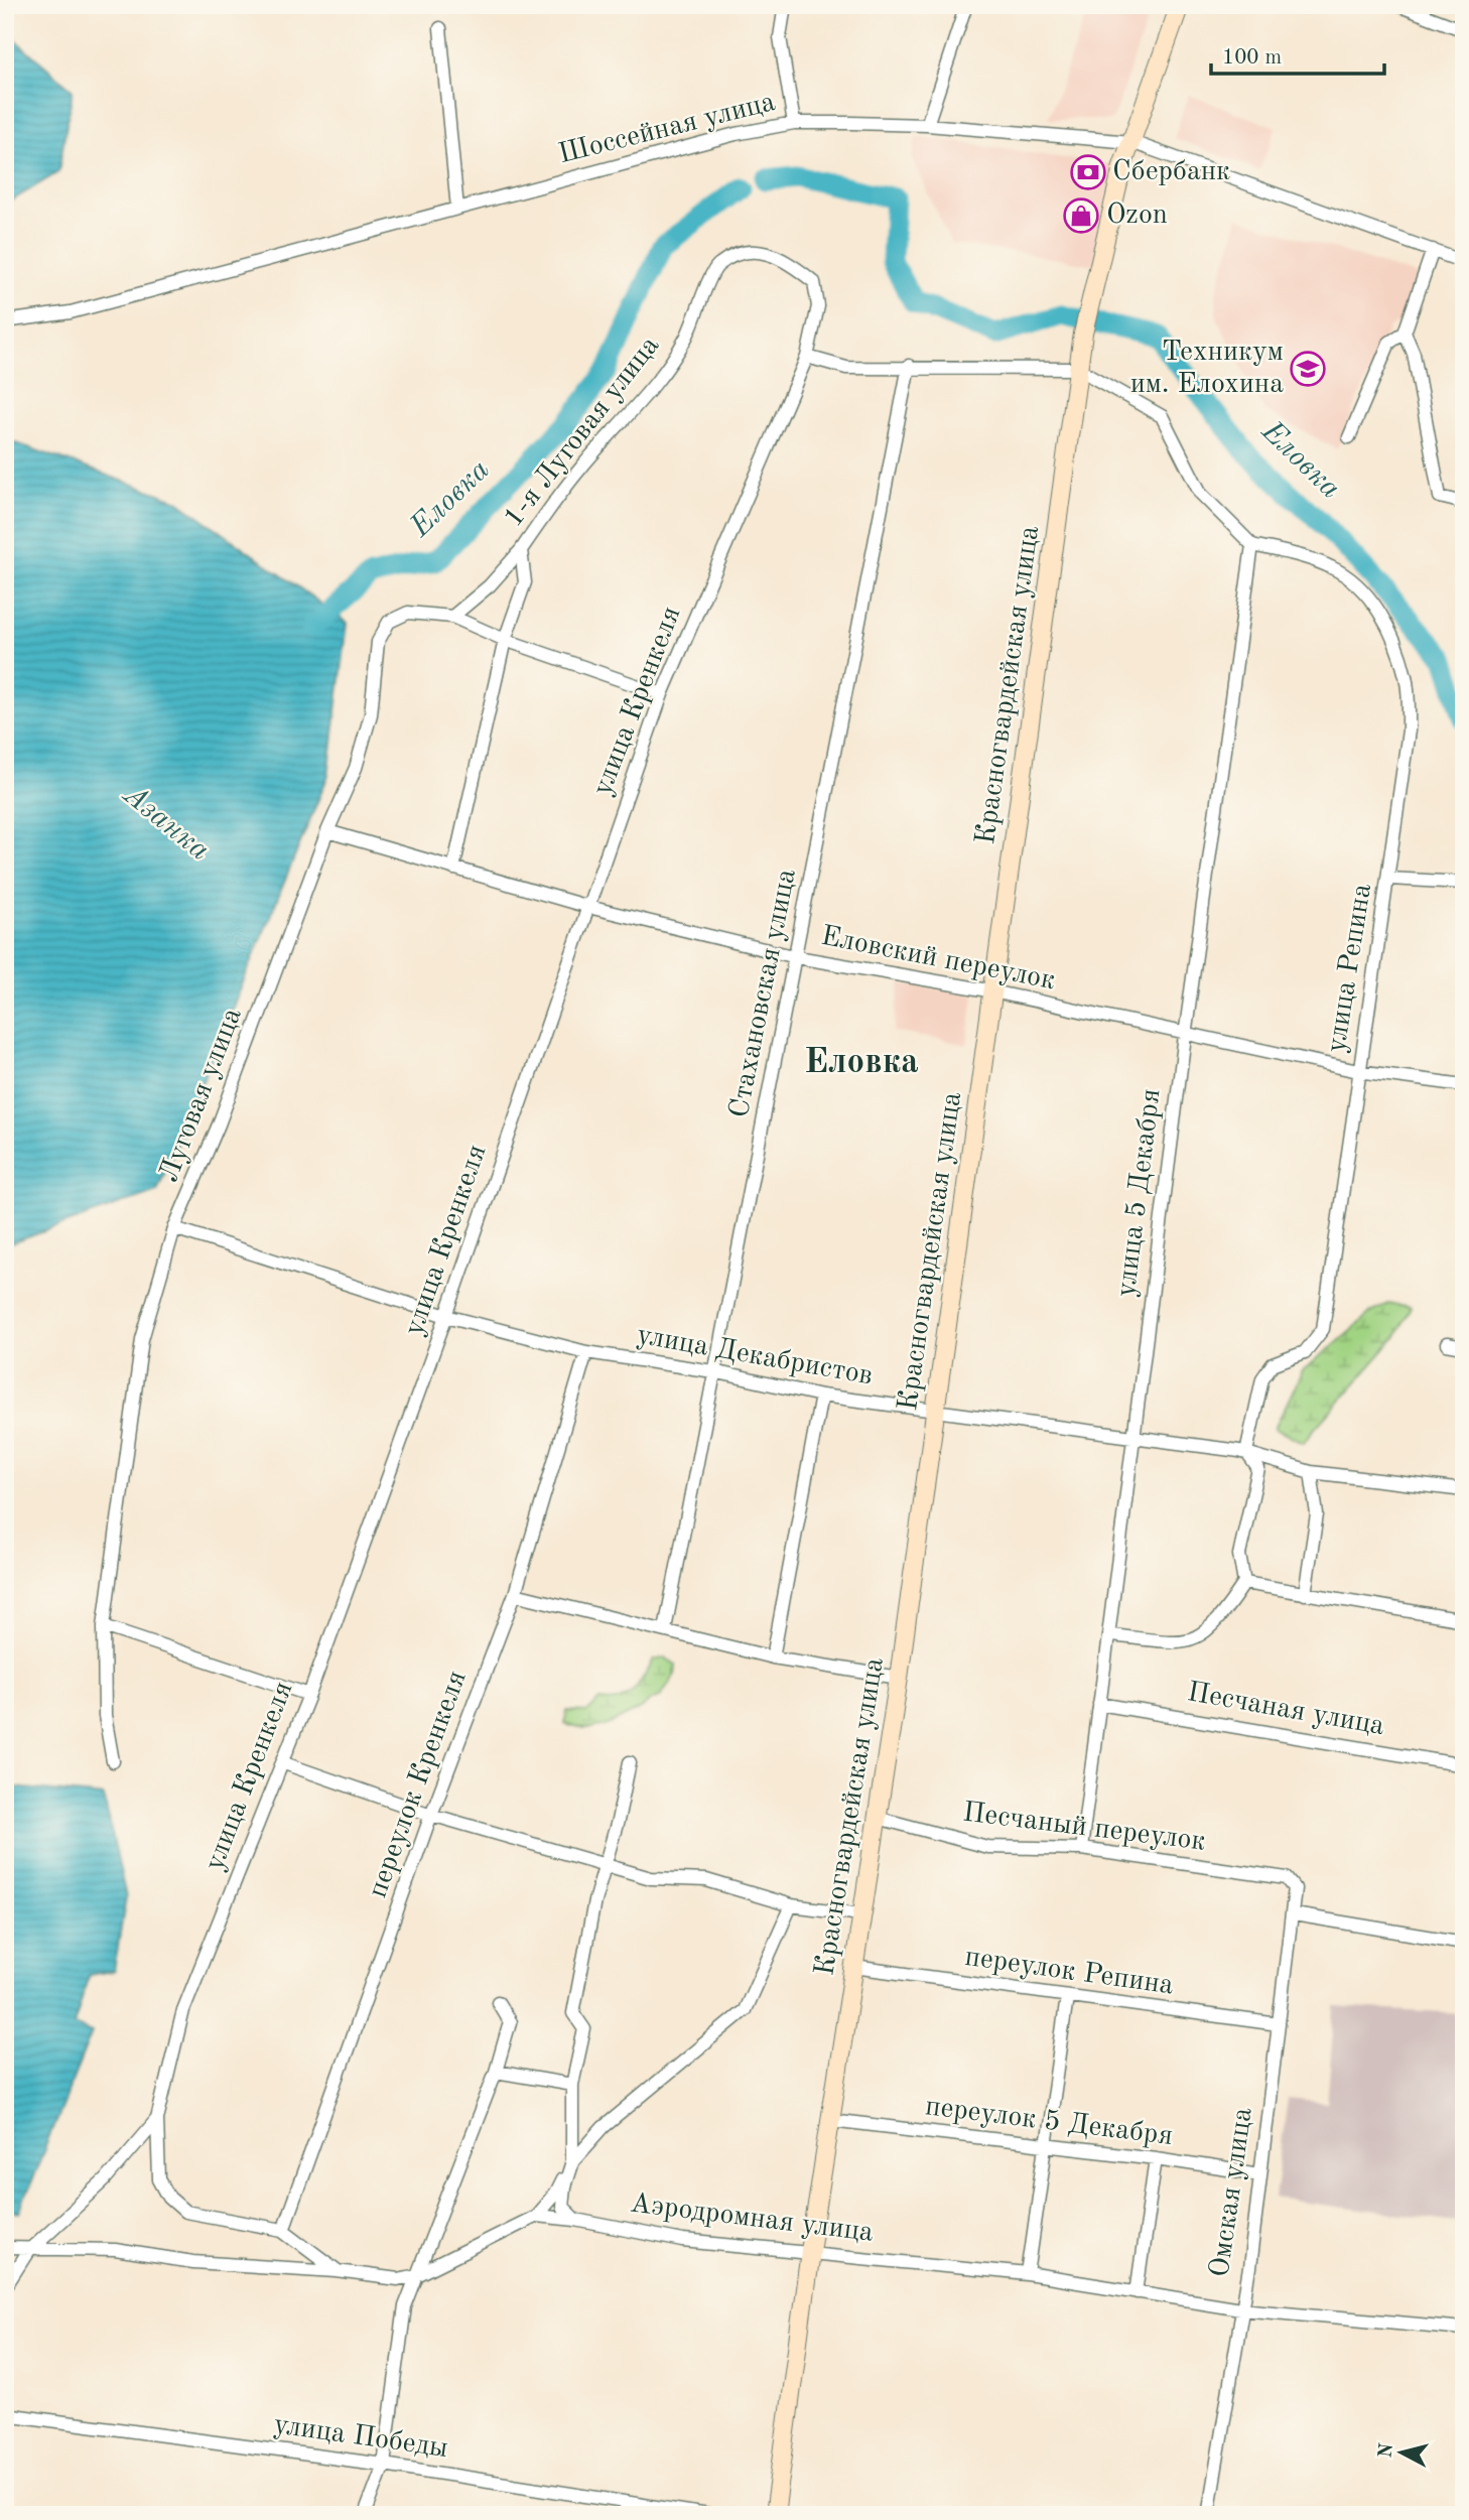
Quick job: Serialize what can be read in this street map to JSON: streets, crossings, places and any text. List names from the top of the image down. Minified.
{"streets":{"main road":["Красногвардейская улица"],"street":["Шоссейная улица","1-я Луговая улица","улица Кренкеля","Еловский переулок","улица Репина","Стахановская улица","Луговая улица","улица 5 Декабря","улица Декабристов","Песчаная улица","переулок Кренкеля","Песчаный переулок","переулок Репина","переулок 5 Декабря","Омская улица","Аэродромная улица","улица Победы"]},"crossings":[["Шоссейная улица","Красногвардейская улица"],["1-я Луговая улица","улица Кренкеля"],["1-я Луговая улица","Еловский переулок"],["1-я Луговая улица","Луговая улица"],["Красногвардейская улица","Еловский переулок"],["Красногвардейская улица","улица Декабристов"],["Красногвардейская улица","Песчаный переулок"],["Красногвардейская улица","переулок Репина"],["Красногвардейская улица","переулок 5 Декабря"],["Красногвардейская улица","Аэродромная улица"],["улица Кренкеля","Еловский переулок"],["улица Кренкеля","Луговая улица"],["улица Кренкеля","улица Декабристов"],["Еловский переулок","улица Репина"],["Еловский переулок","Стахановская улица"],["Еловский переулок","Луговая улица"],["Еловский переулок","улица 5 Декабря"],["улица Репина","улица 5 Декабря"],["улица Репина","улица Декабристов"],["Стахановская улица","улица Декабристов"],["Луговая улица","улица Декабристов"],["улица 5 Декабря","улица Декабристов"],["улица 5 Декабря","Песчаная улица"],["улица 5 Декабря","Песчаный переулок"],["улица Декабристов","переулок Кренкеля"],["Песчаный переулок","Омская улица"],["переулок Репина","Омская улица"],["переулок 5 Декабря","Омская улица"],["Омская улица","Аэродромная улица"]],"districts":["Еловка"],"water":["Еловка","Азанка"],"places":{"bank":["Сбербанк"],"shop":["Ozon"],"school or university":["Техникум им. Елохина"]},"scale_bar":"100 m","north":"left"}
